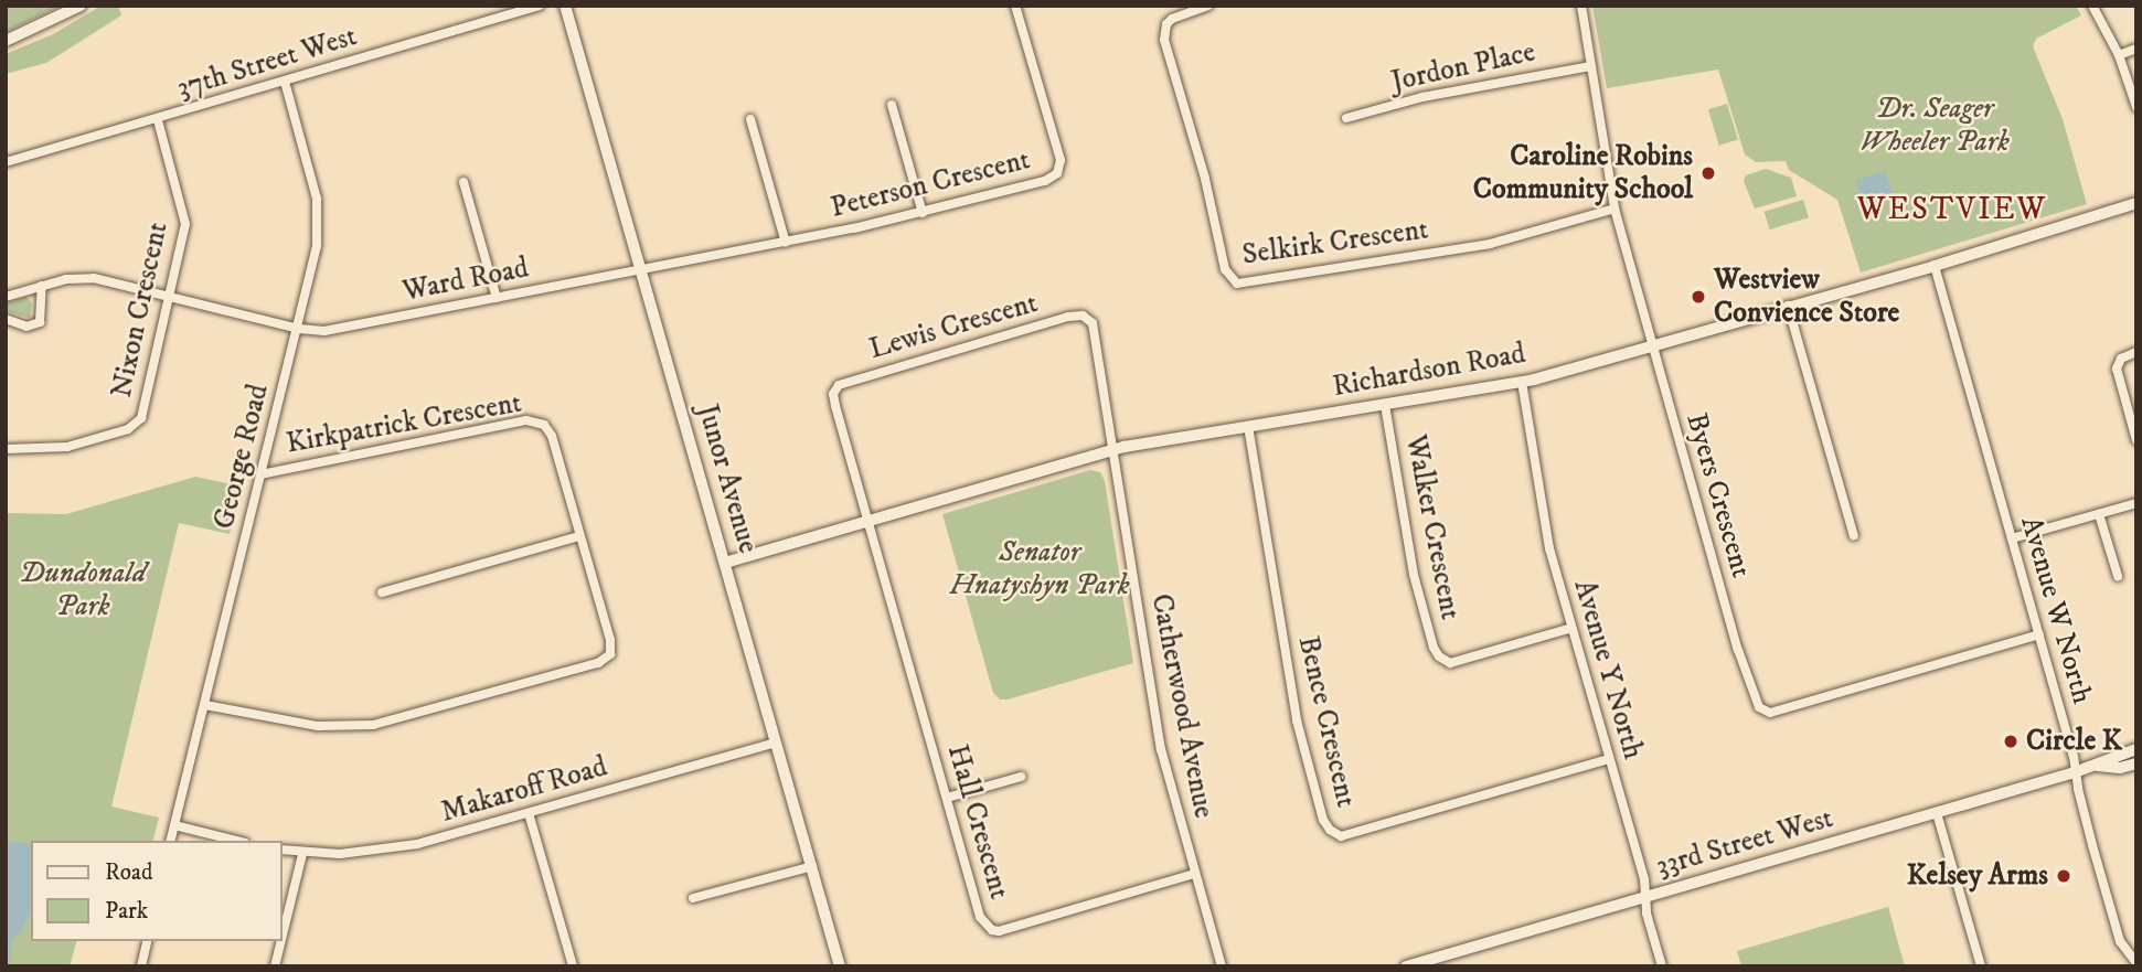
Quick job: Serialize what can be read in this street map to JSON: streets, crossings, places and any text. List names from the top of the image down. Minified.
{"streets":{"street":["37th Street West","Jordon Place","Peterson Crescent","Selkirk Crescent","Ward Road","Nixon Crescent","Lewis Crescent","Richardson Road","Kirkpatrick Crescent","George Road","Junor Avenue","Byers Crescent","Walker Crescent","Avenue W North","Avenue Y North","Catherwood Avenue","Bence Crescent","Makaroff Road","Hall Crescent","33rd Street West"]},"crossings":[["37th Street West","Nixon Crescent"],["37th Street West","George Road"],["Jordon Place","Byers Crescent"],["Peterson Crescent","Ward Road"],["Peterson Crescent","Junor Avenue"],["Selkirk Crescent","Byers Crescent"],["Ward Road","Nixon Crescent"],["Ward Road","George Road"],["Ward Road","Junor Avenue"],["Lewis Crescent","Richardson Road"],["Lewis Crescent","Catherwood Avenue"],["Lewis Crescent","Hall Crescent"],["Richardson Road","Junor Avenue"],["Richardson Road","Byers Crescent"],["Richardson Road","Walker Crescent"],["Richardson Road","Avenue W North"],["Richardson Road","Avenue Y North"],["Richardson Road","Catherwood Avenue"],["Richardson Road","Bence Crescent"],["Richardson Road","Hall Crescent"],["Kirkpatrick Crescent","George Road"],["Junor Avenue","Makaroff Road"],["Byers Crescent","Avenue W North"],["Walker Crescent","Avenue Y North"],["Avenue W North","33rd Street West"],["Avenue Y North","Bence Crescent"],["Avenue Y North","33rd Street West"],["Catherwood Avenue","Hall Crescent"]],"districts":["WESTVIEW"],"parks":["Dr. Seager Wheeler Park","Senator Hnatyshyn Park","Dundonald Park"],"places":["Caroline Robins Community School","Westview Convience Store","Circle K","Kelsey Arms"],"legend":["Road","Park"]}
